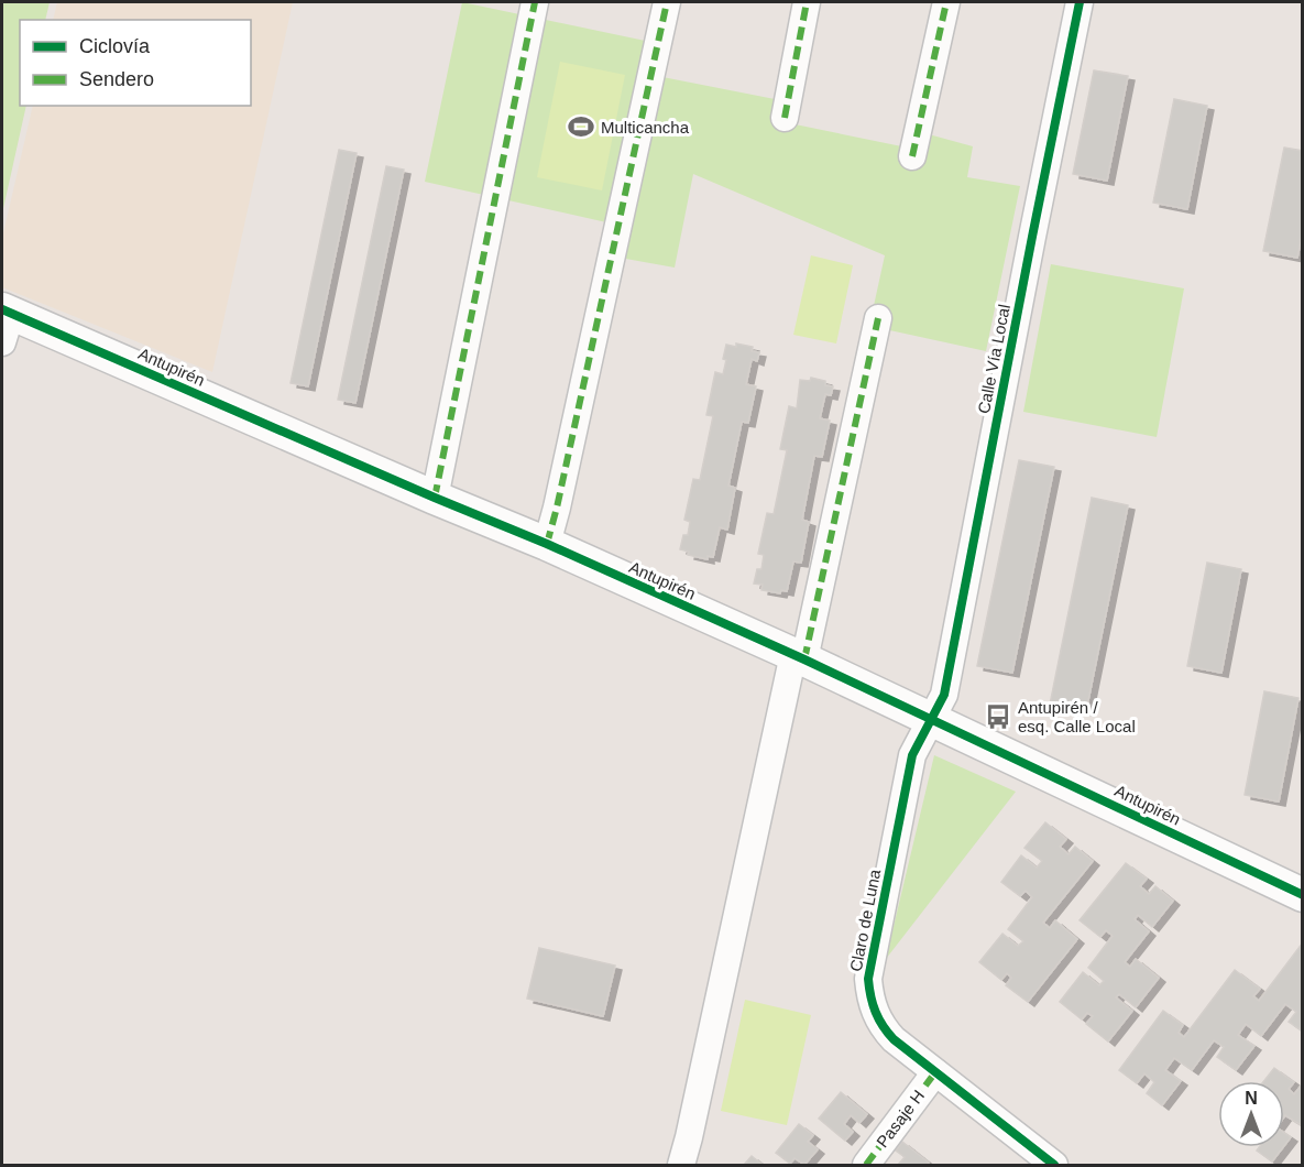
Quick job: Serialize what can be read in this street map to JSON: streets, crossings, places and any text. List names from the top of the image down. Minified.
{"streets":{"street":["Calle Vía Local","Antupirén","Claro de Luna","Pasaje H"]},"crossings":[["Calle Vía Local","Antupirén"],["Calle Vía Local","Claro de Luna"],["Antupirén","Claro de Luna"],["Claro de Luna","Pasaje H"]],"places":{"sports":["Multicancha"],"bus stop":["Antupirén / esq. Calle Local"]},"legend":["Ciclovía","Sendero"],"north":"top"}
